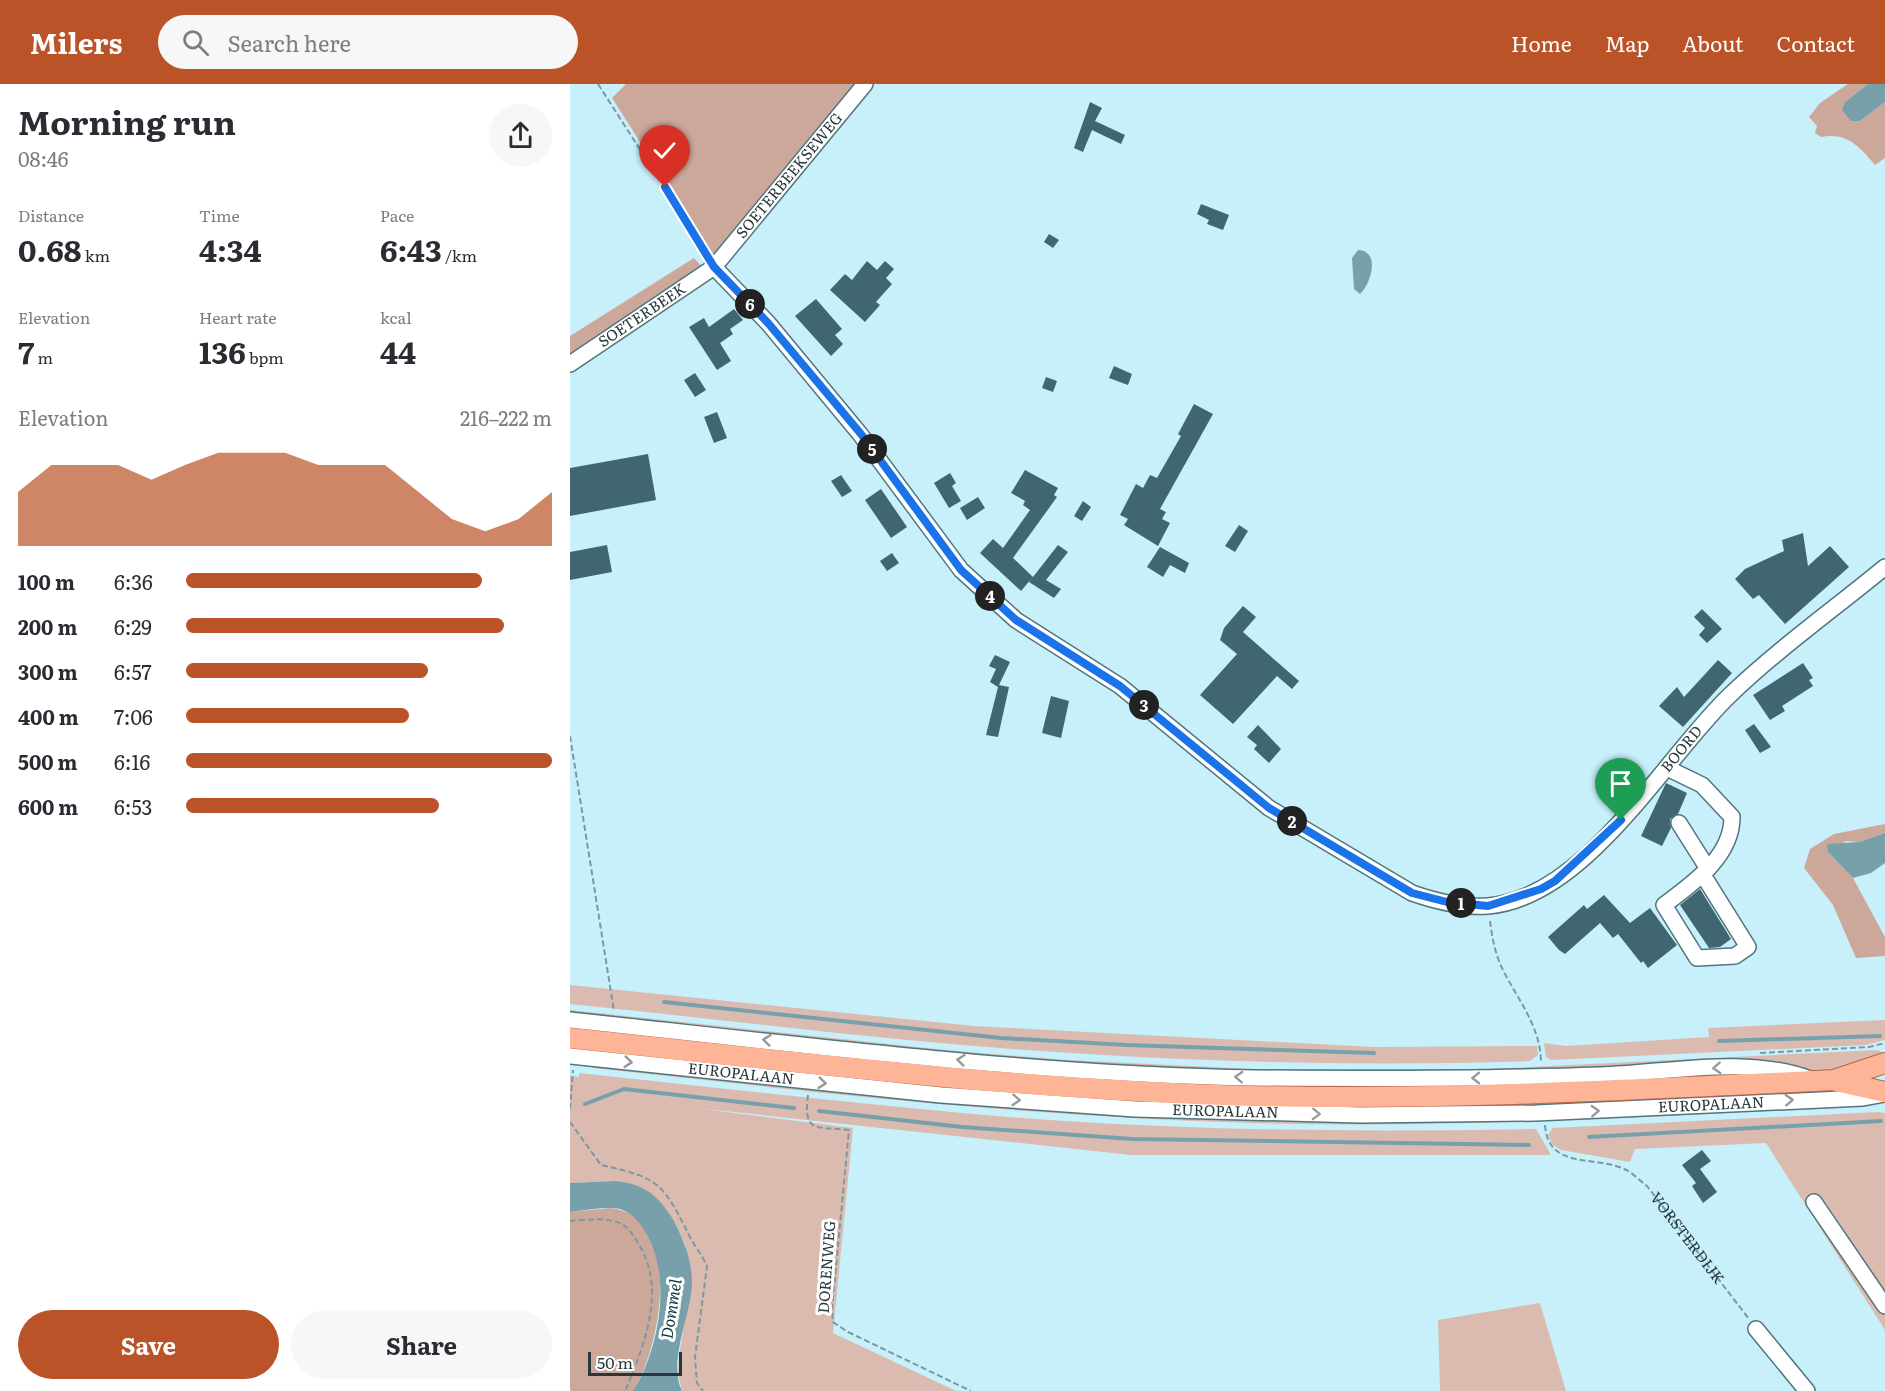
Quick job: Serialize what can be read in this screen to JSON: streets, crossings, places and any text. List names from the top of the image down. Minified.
{"streets":{"main road":["EUROPALAAN"],"street":["SOETERBEEKSEWEG","SOETERBEEK","BOORD"],"path":["VORSTERDIJK","DORENWEG"]},"crossings":[["SOETERBEEKSEWEG","SOETERBEEK"],["SOETERBEEKSEWEG","BOORD"],["SOETERBEEK","BOORD"]],"water":["Dommel"],"scale_bar":"50 m","page":{"header":"Milers","search":"Search here","nav":["Home","Map","About","Contact"],"heading":["Morning run","08:46"],"stats":[["Distance","0.68 km"],["Time","4:34"],["Pace","6:43 /km"],["Elevation","7 m"],["Heart rate","136 bpm"],["kcal","44"]],"pins":["6","5","4","3","2","1"],"chart":["Elevation","216–222 m"],"list":[{"name":"100 m","note":"6:36"},{"name":"200 m","note":"6:29"},{"name":"300 m","note":"6:57"},{"name":"400 m","note":"7:06"},{"name":"500 m","note":"6:16"},{"name":"600 m","note":"6:53"}],"buttons":["Save","Share"],"scale":"50 m"}}
